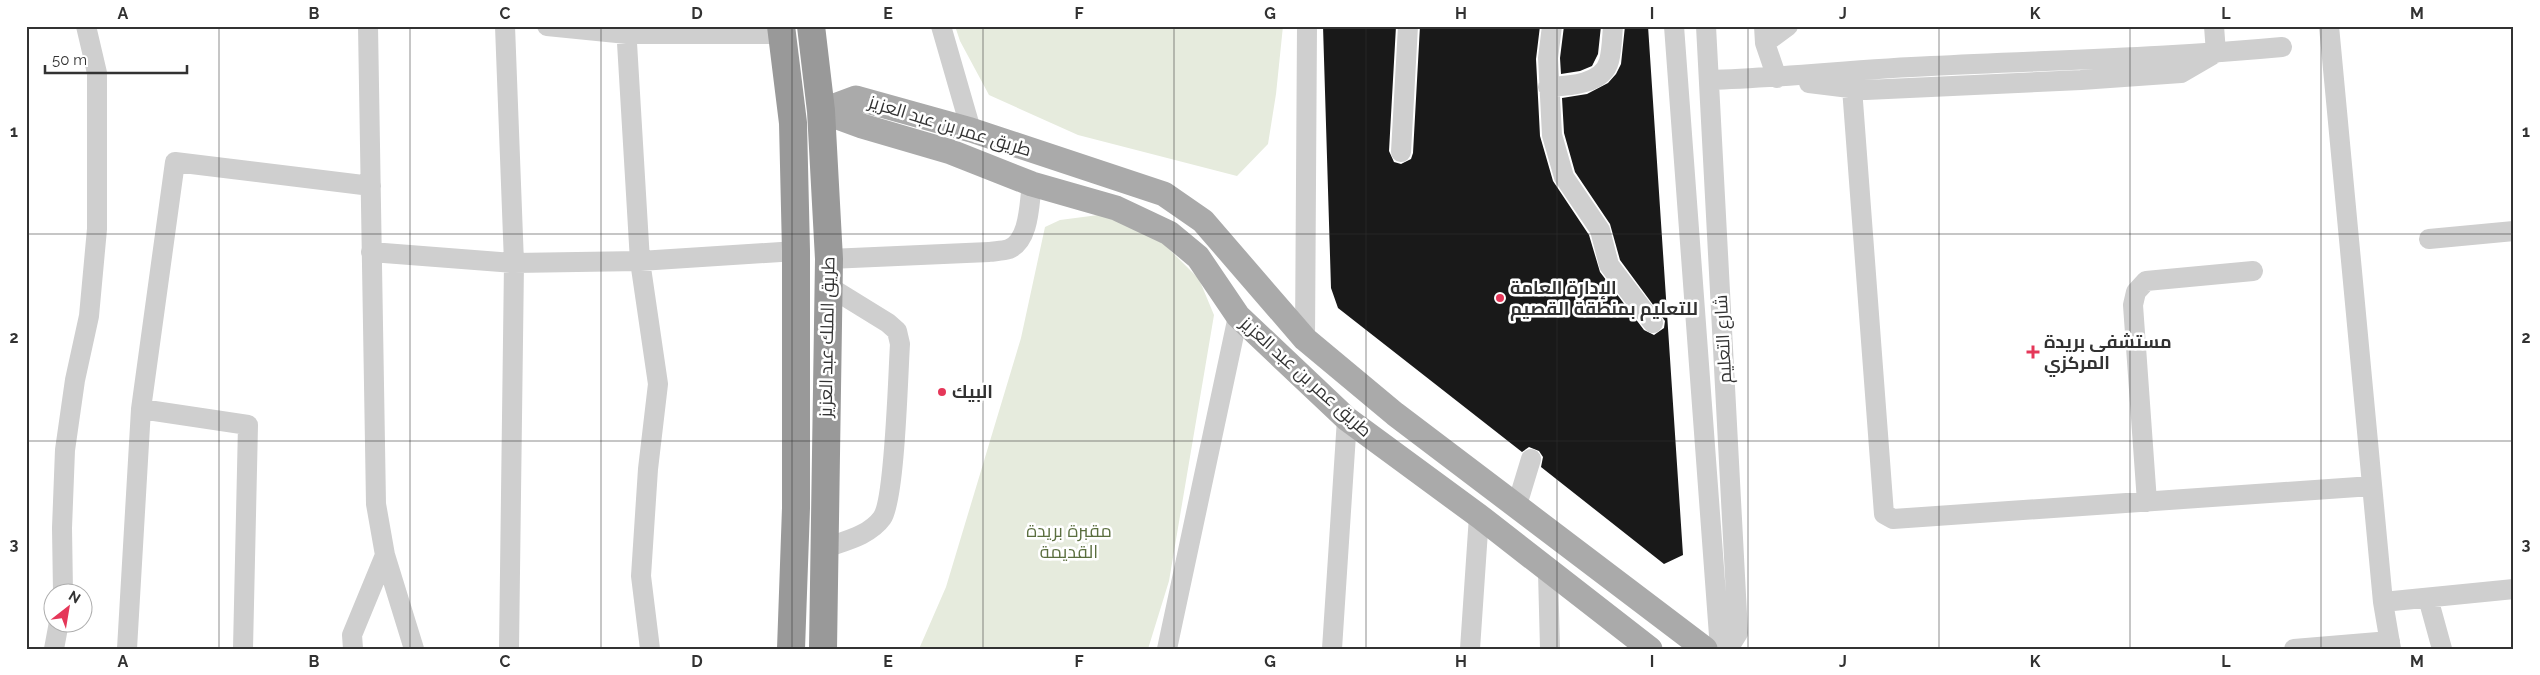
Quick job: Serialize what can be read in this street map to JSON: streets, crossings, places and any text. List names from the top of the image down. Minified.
{"streets":{"highway":["طريق الملك عبد العزيز"],"main road":["طريق عمر بن عبد العزيز"],"street":["شارع التعليم"]},"crossings":[["طريق عمر بن عبد العزيز","طريق الملك عبد العزيز"]],"parks":["مقبرة بريدة القديمة"],"places":{"other":["الإدارة العامة للتعليم بمنطقة القصيم","البيك"],"health":["مستشفى بريدة المركزي"]},"scale_bar":"50 m","north":"top right","grid":{"columns":["A","B","C","D","E","F","G","H","I","J","K","L","M"],"rows":["1","2","3"]}}
